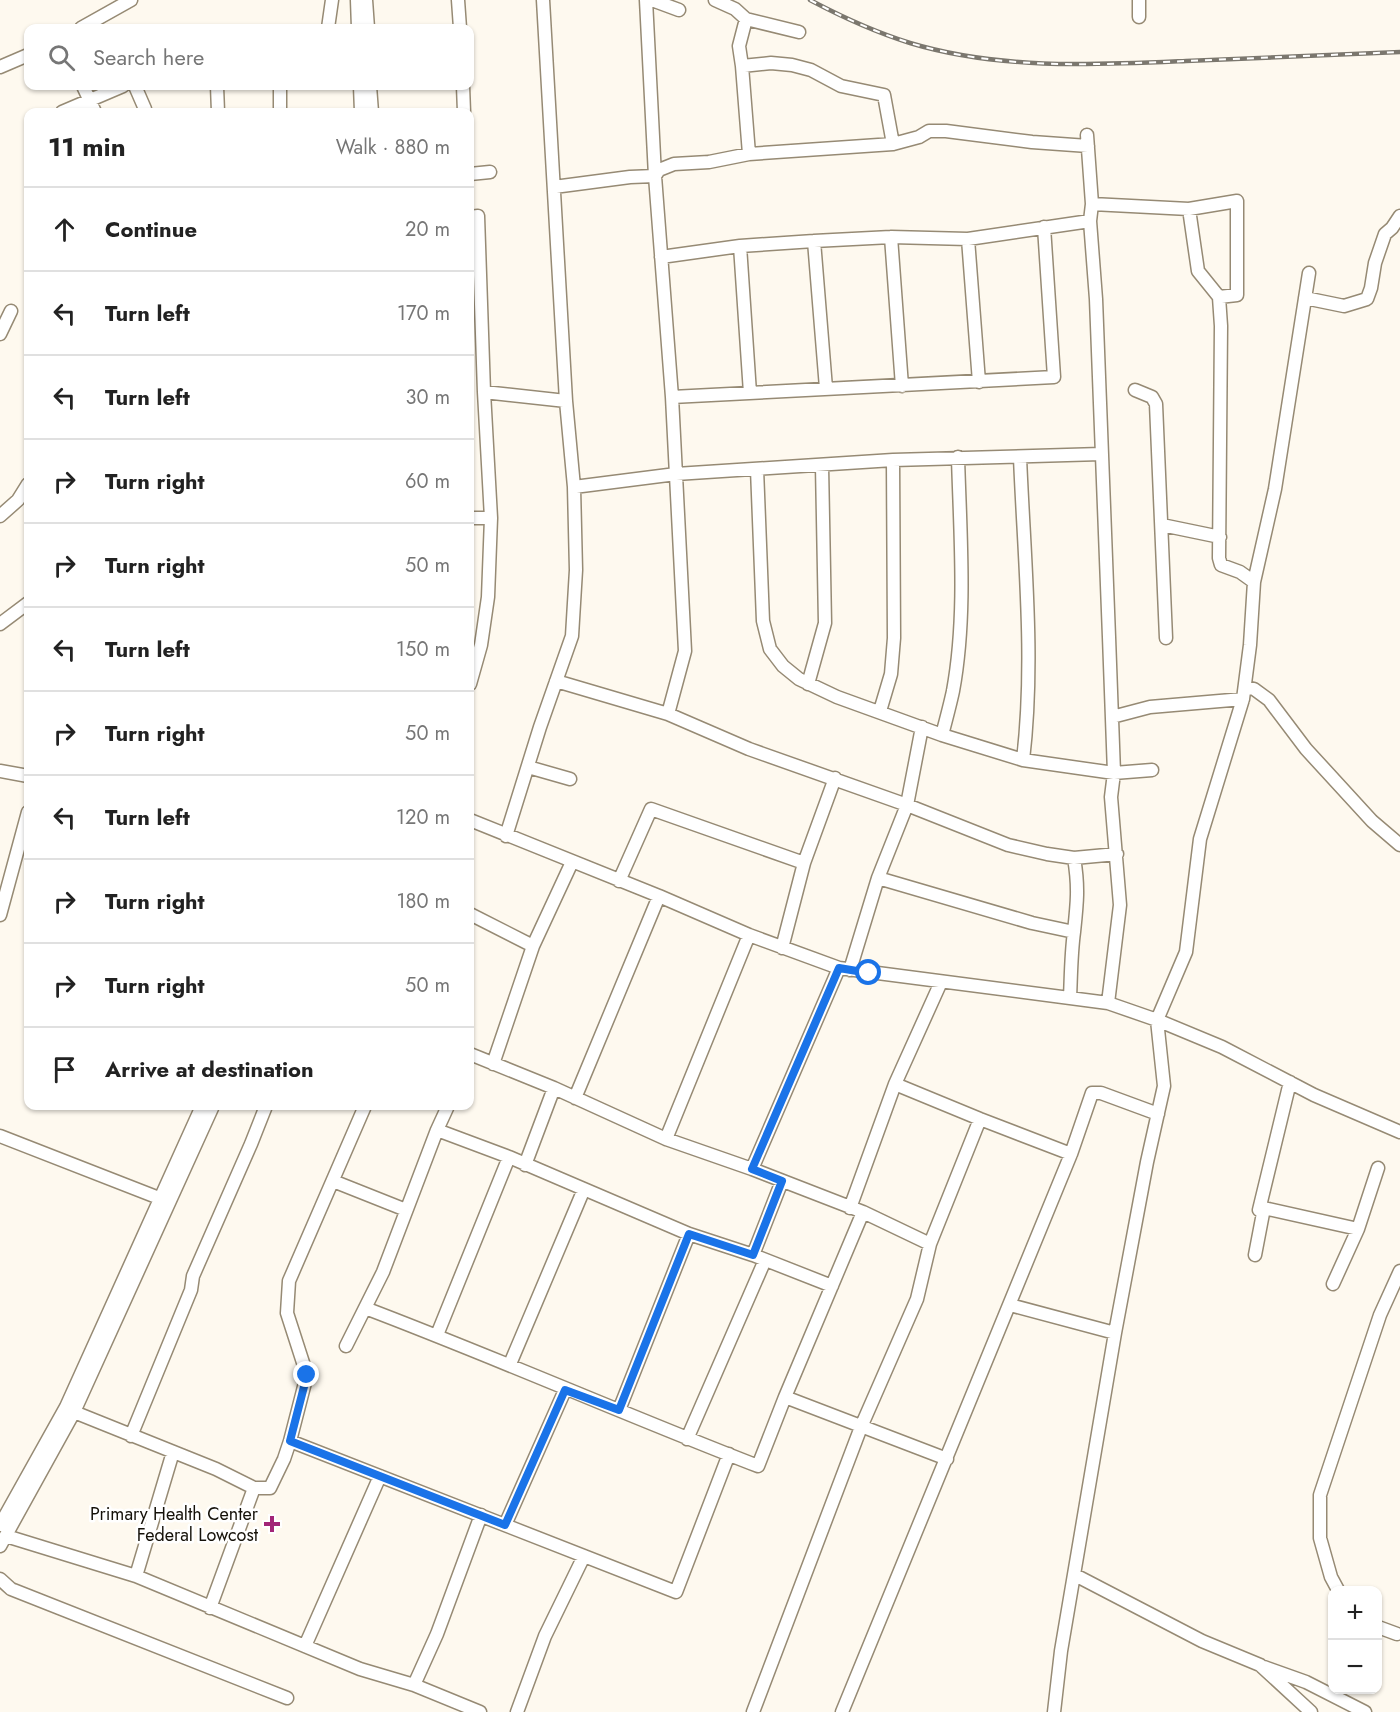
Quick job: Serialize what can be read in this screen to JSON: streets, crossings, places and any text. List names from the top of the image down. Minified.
{"places":{"health":["Primary Health Center Federal Lowcost"]},"page":{"search":"Search here","heading":["11 min","Walk · 880 m"],"list":[["Continue","20 m"],["Turn left","170 m"],["Turn left","30 m"],["Turn right","60 m"],["Turn right","50 m"],["Turn left","150 m"],["Turn right","50 m"],["Turn left","120 m"],["Turn right","180 m"],["Turn right","50 m"],"Arrive at destination"],"map_buttons":["+","−"]}}
